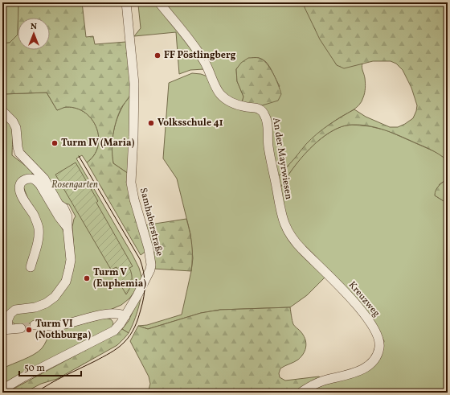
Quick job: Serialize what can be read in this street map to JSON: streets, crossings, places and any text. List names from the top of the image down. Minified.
{"streets":{"street":["An der Mayrwiesen","Samhaberstraße","Kreuzweg"]},"crossings":[["An der Mayrwiesen","Kreuzweg"]],"parks":["Rosengarten"],"places":["FF Pöstlingberg","Volksschule 41","Turm IV (Maria)","Turm V (Euphemia)","Turm VI (Nothburga)"],"scale_bar":"50 m","north":"top"}
